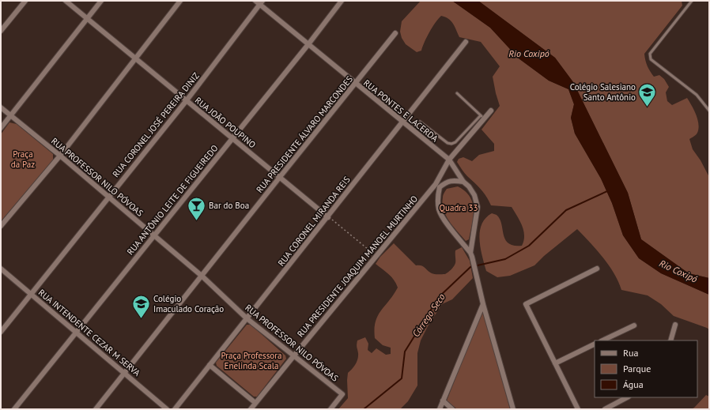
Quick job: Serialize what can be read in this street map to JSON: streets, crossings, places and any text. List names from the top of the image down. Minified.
{"streets":{"street":["RUA PONTES E LACERDA","RUA JOÃO POUPINO","RUA CORONEL JOSÉ PEREIRA DINIZ","RUA PRESIDENTE ÁLVARO MARCONDES","RUA PROFESSOR NILO PÓVOAS","RUA ANTÔNIO LEITE DE FIGUEIREDO","RUA CORONEL MIRANDA REIS","RUA PRESIDENTE JOAQUIM MANOEL MURTINHO","RUA INTENDENTE CEZAR M SERVA"]},"crossings":[["RUA PONTES E LACERDA","RUA CORONEL JOSÉ PEREIRA DINIZ"],["RUA PONTES E LACERDA","RUA PRESIDENTE ÁLVARO MARCONDES"],["RUA PONTES E LACERDA","RUA ANTÔNIO LEITE DE FIGUEIREDO"],["RUA PONTES E LACERDA","RUA CORONEL MIRANDA REIS"],["RUA PONTES E LACERDA","RUA PRESIDENTE JOAQUIM MANOEL MURTINHO"],["RUA JOÃO POUPINO","RUA CORONEL JOSÉ PEREIRA DINIZ"],["RUA JOÃO POUPINO","RUA PRESIDENTE ÁLVARO MARCONDES"],["RUA JOÃO POUPINO","RUA ANTÔNIO LEITE DE FIGUEIREDO"],["RUA JOÃO POUPINO","RUA CORONEL MIRANDA REIS"],["RUA CORONEL JOSÉ PEREIRA DINIZ","RUA PROFESSOR NILO PÓVOAS"],["RUA CORONEL JOSÉ PEREIRA DINIZ","RUA INTENDENTE CEZAR M SERVA"],["RUA PRESIDENTE ÁLVARO MARCONDES","RUA PROFESSOR NILO PÓVOAS"],["RUA PRESIDENTE ÁLVARO MARCONDES","RUA INTENDENTE CEZAR M SERVA"],["RUA PROFESSOR NILO PÓVOAS","RUA ANTÔNIO LEITE DE FIGUEIREDO"],["RUA PROFESSOR NILO PÓVOAS","RUA CORONEL MIRANDA REIS"],["RUA PROFESSOR NILO PÓVOAS","RUA PRESIDENTE JOAQUIM MANOEL MURTINHO"],["RUA ANTÔNIO LEITE DE FIGUEIREDO","RUA INTENDENTE CEZAR M SERVA"]],"water":["Rio Coxipó","Córrego Seco"],"parks":["Praça da Paz","Quadra 33","Praça Professora Enelinda Scala"],"places":{"school or university":["Colégio Salesiano Santo Antônio","Colégio Imaculado Coração"],"bar":["Bar do Boa"]},"legend":["Rua","Parque","Água"]}
